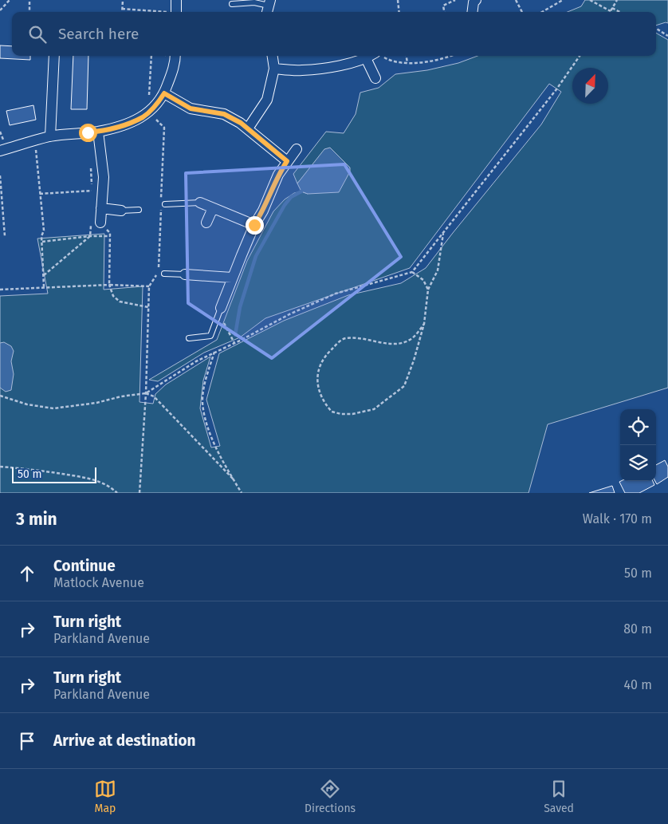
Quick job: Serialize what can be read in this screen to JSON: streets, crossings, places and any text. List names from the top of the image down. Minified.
{"scale_bar":"50 m","north":"top right","page":{"search":"Search here","scale":"50 m","heading":["3 min","Walk · 170 m"],"list":[["Continue","Matlock Avenue","50 m"],["Turn right","Parkland Avenue","80 m"],["Turn right","Parkland Avenue","40 m"],"Arrive at destination"],"nav":["Map","Directions","Saved"]}}
